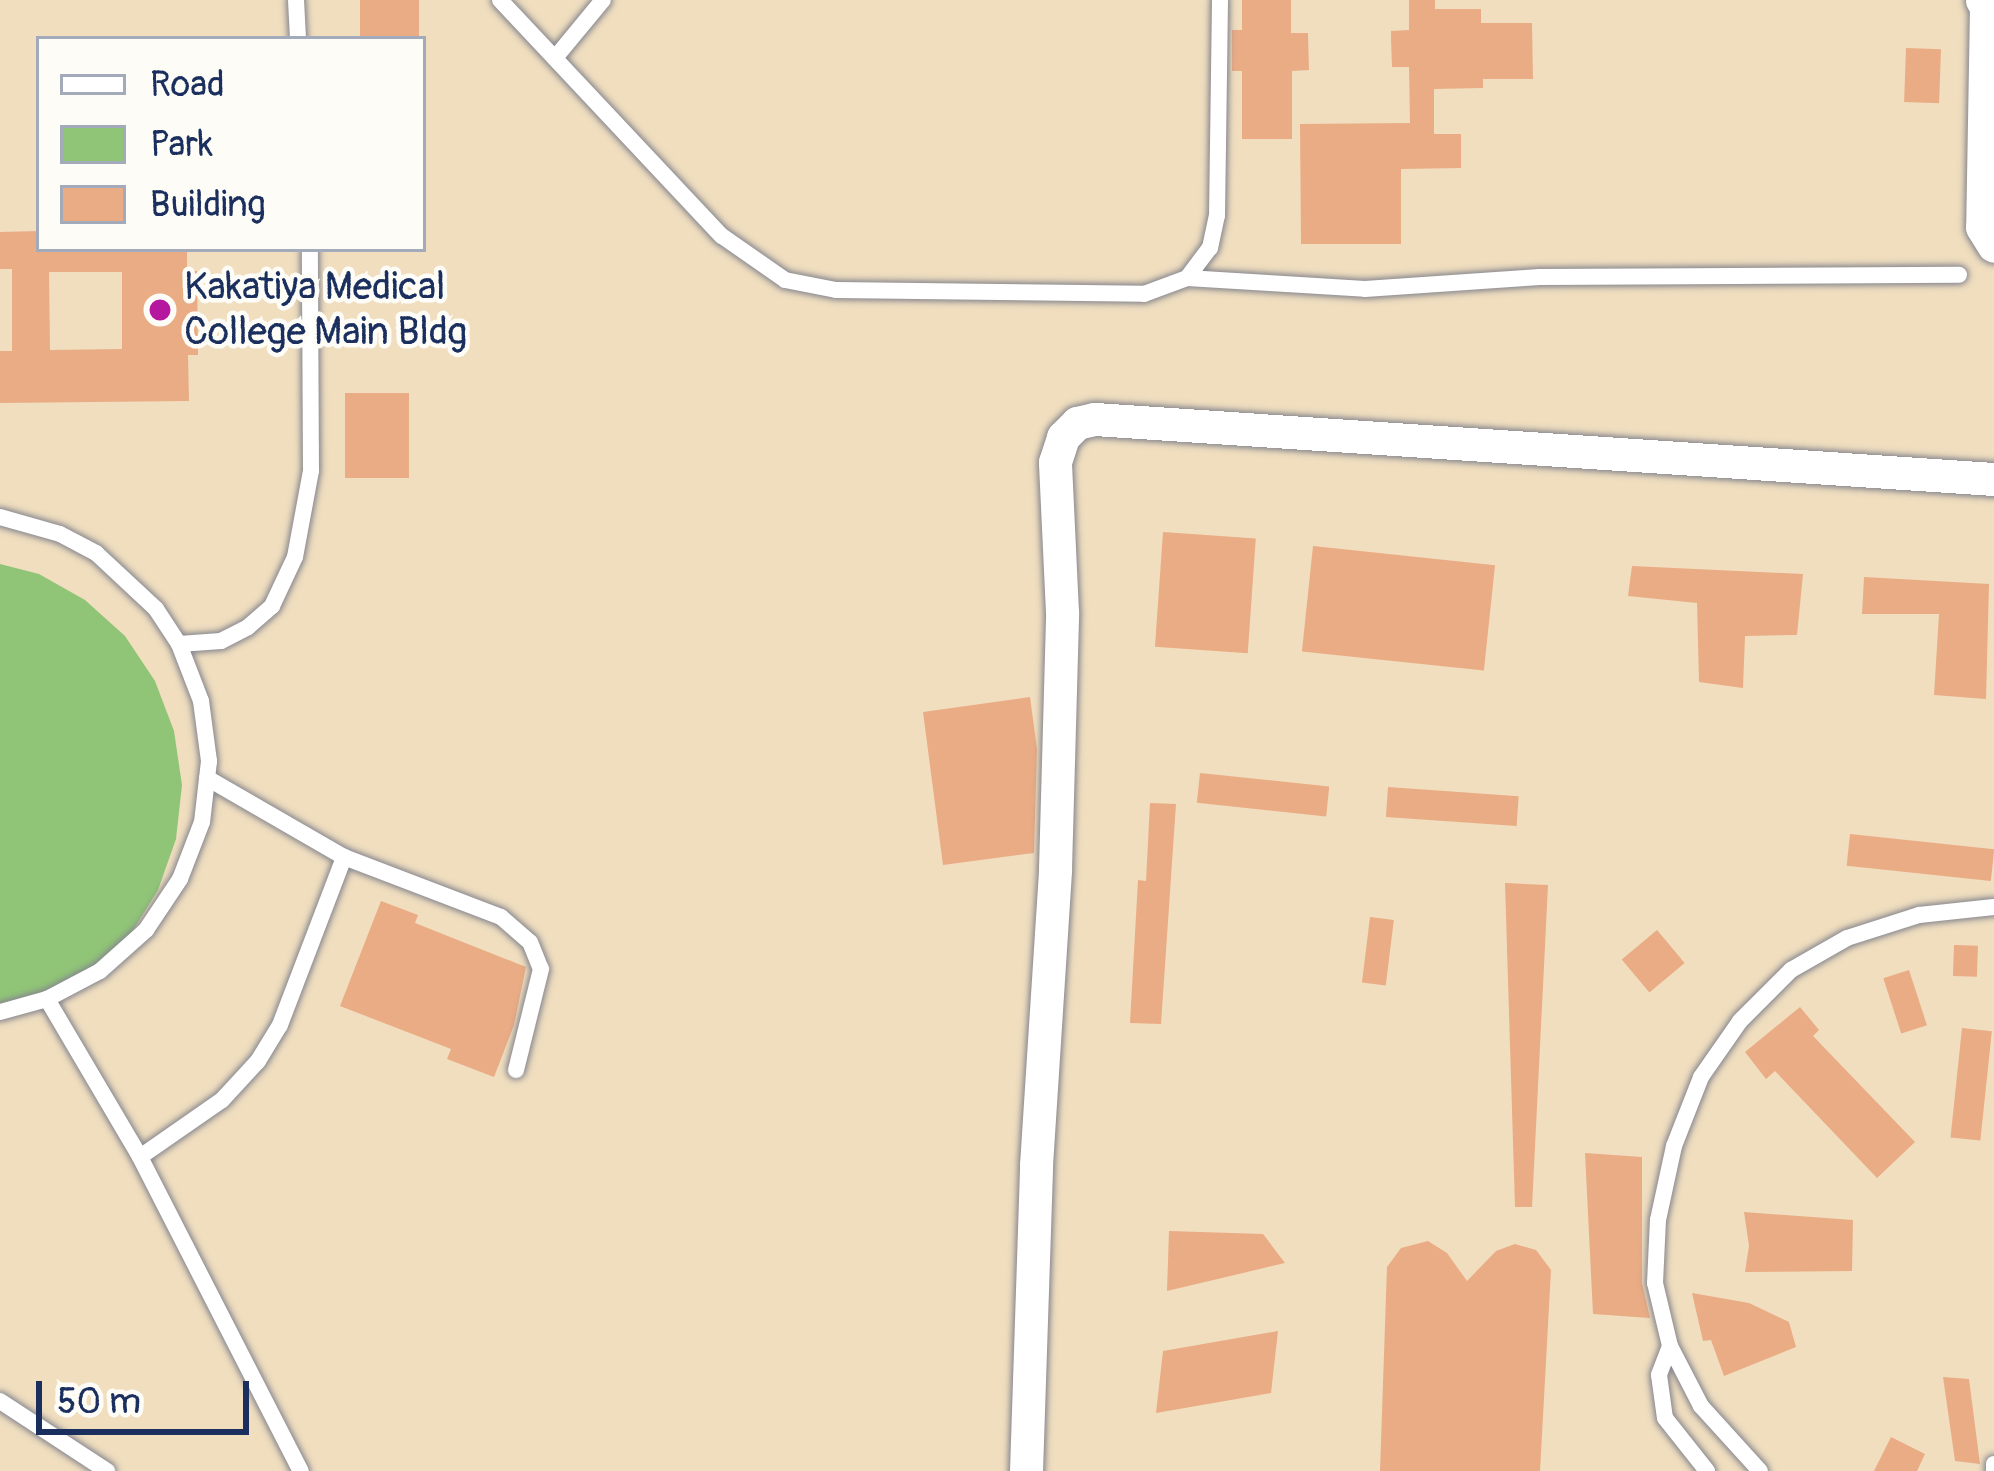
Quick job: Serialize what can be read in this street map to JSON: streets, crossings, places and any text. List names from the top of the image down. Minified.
{"places":["Kakatiya Medical College Main Bldg"],"legend":["Road","Park","Building"],"scale_bar":"50 m"}
